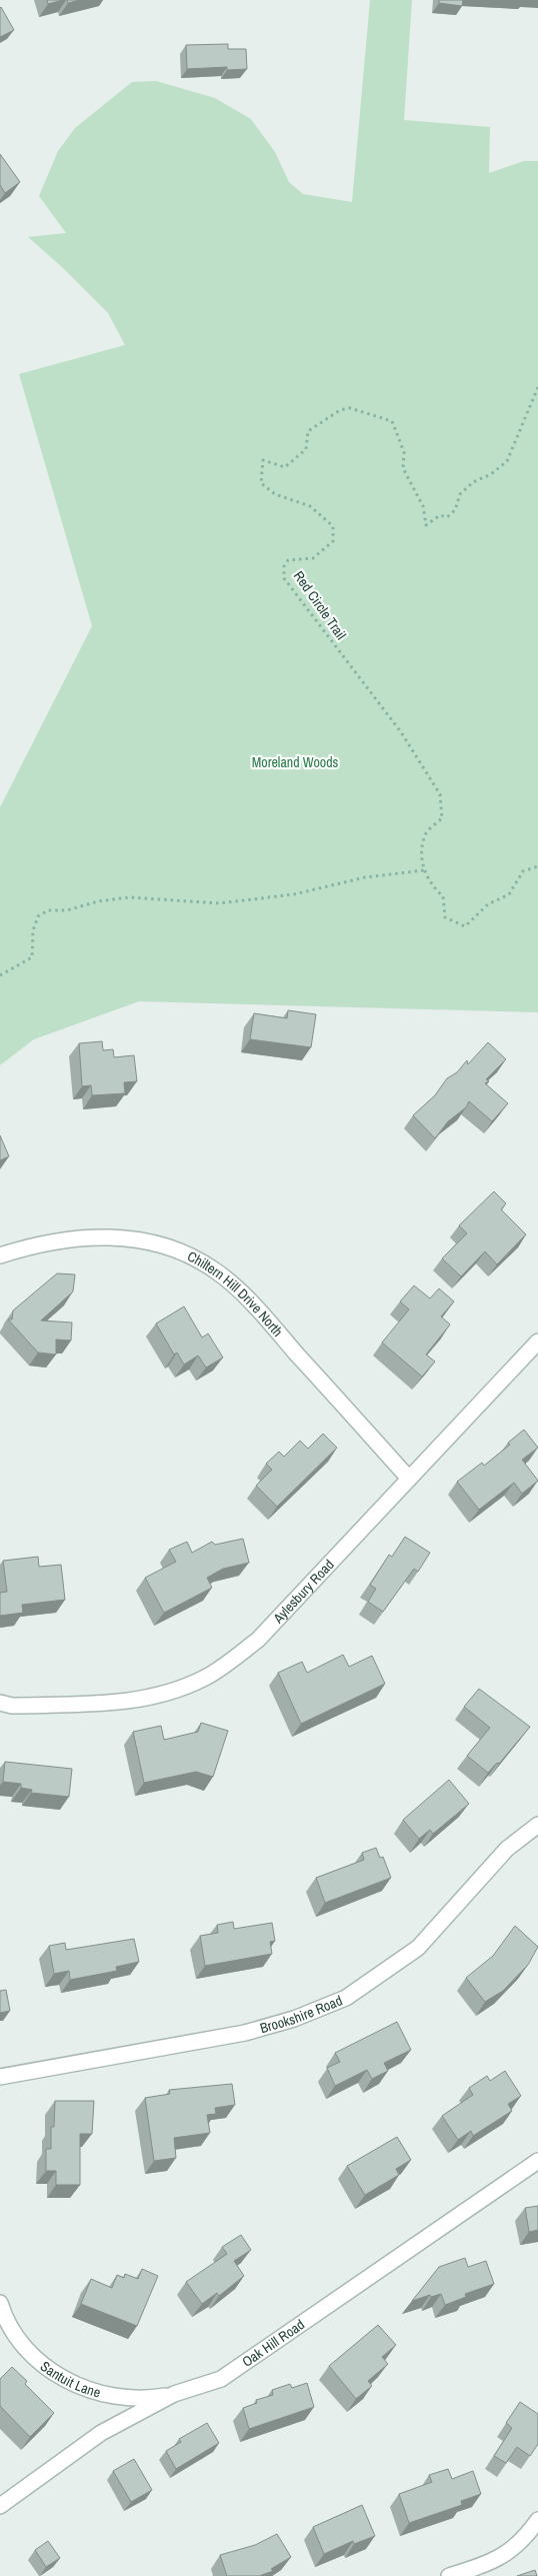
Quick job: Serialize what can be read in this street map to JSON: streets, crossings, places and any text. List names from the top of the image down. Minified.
{"streets":{"street":["Chiltern Hill Drive North","Aylesbury Road","Brookshire Road","Oak Hill Road","Santuit Lane"],"path":["Red Circle Trail"]},"crossings":[["Chiltern Hill Drive North","Aylesbury Road"],["Oak Hill Road","Santuit Lane"]],"parks":["Moreland Woods"]}
